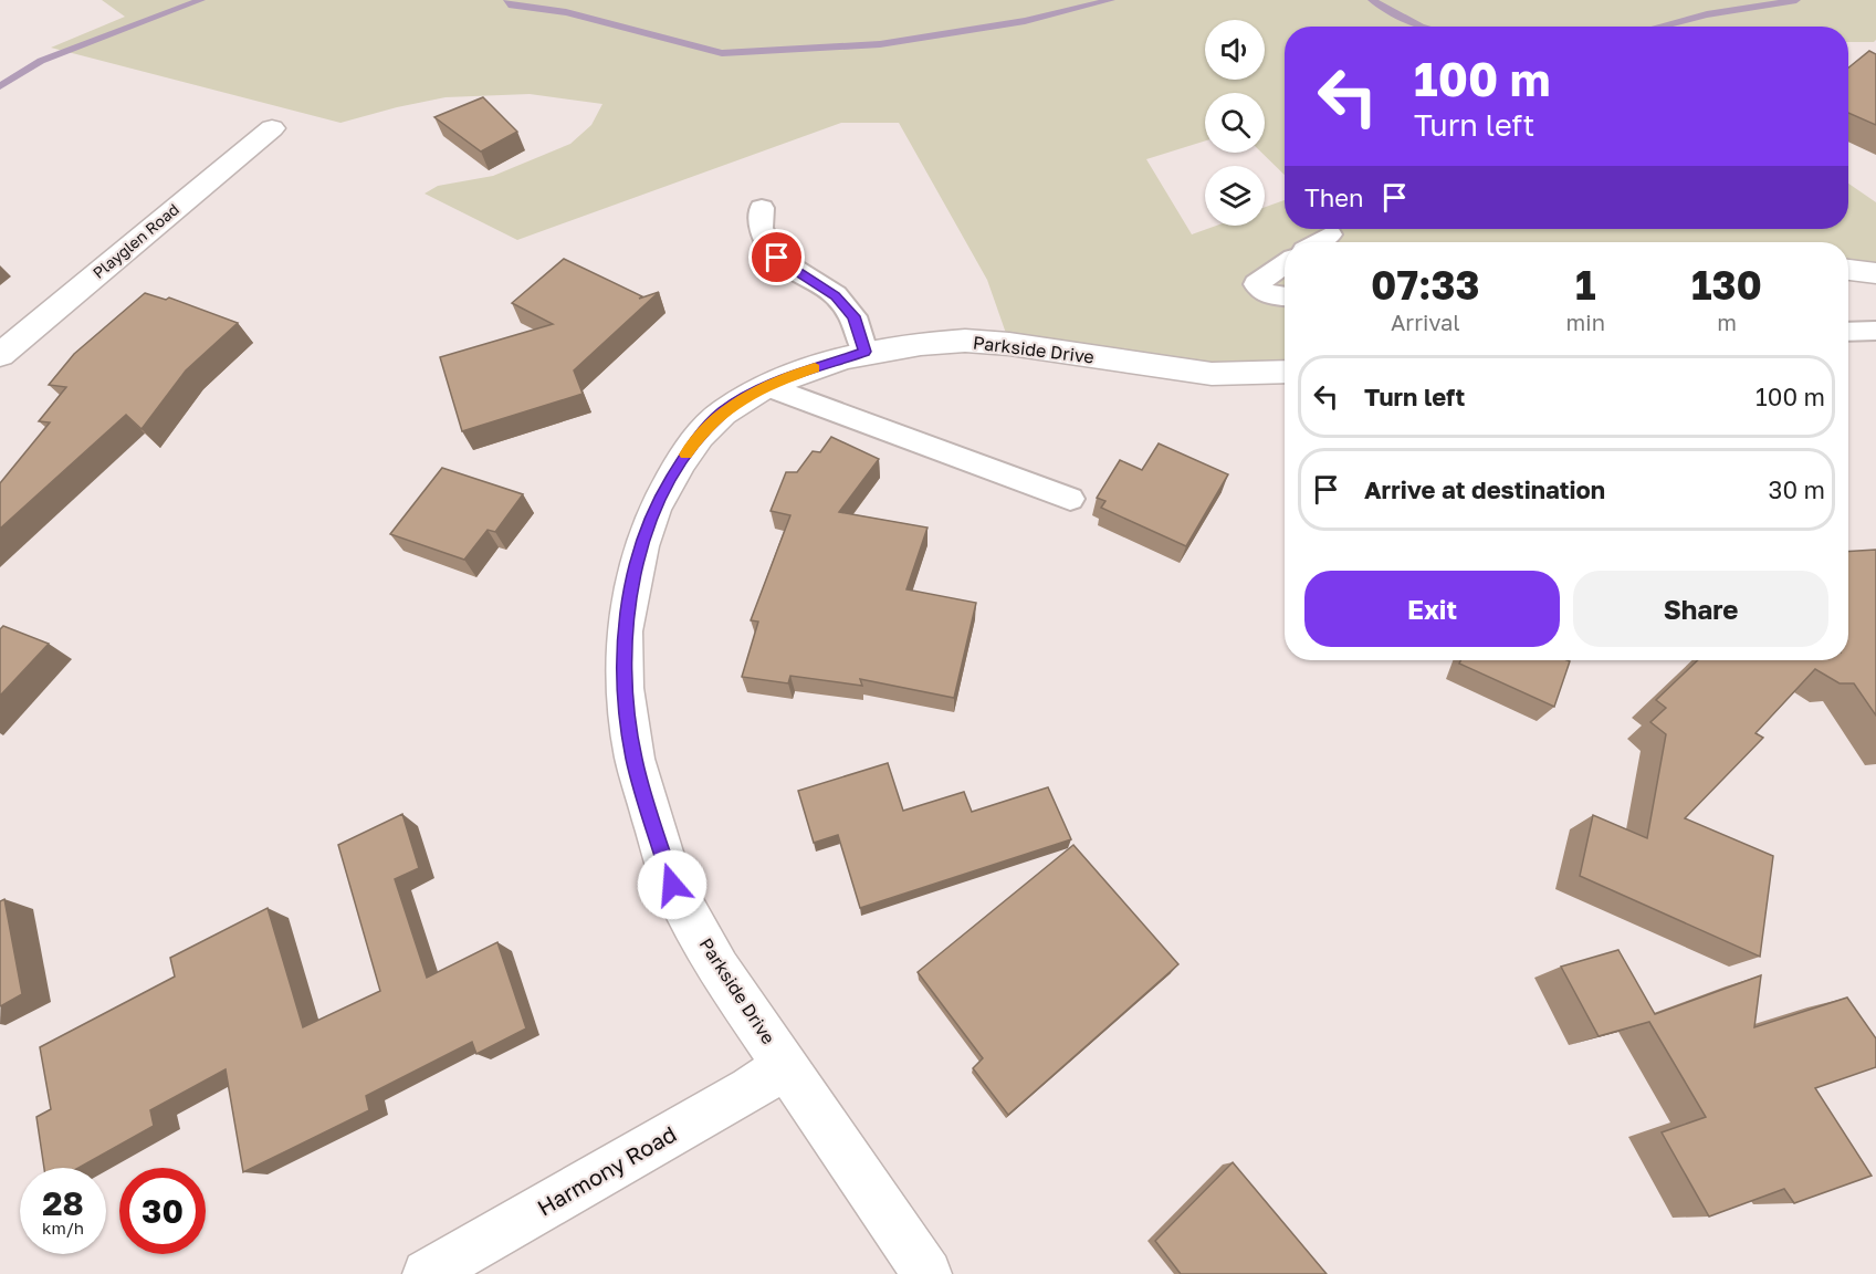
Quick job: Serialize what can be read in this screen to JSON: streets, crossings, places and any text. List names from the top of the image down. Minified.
{"streets":{"street":["Playglen Road","Parkside Drive","Harmony Road"]},"crossings":[["Parkside Drive","Harmony Road"]],"page":{"turn":["100 m","Turn left"],"then":"Then","eta":["07:33","Arrival","1","min","130","m"],"list":[{"name":"Turn left","value":"100 m"},{"name":"Arrive at destination","value":"30 m"}],"buttons":["Exit","Share"],"speed":"28 km/h","limit":"30"}}
